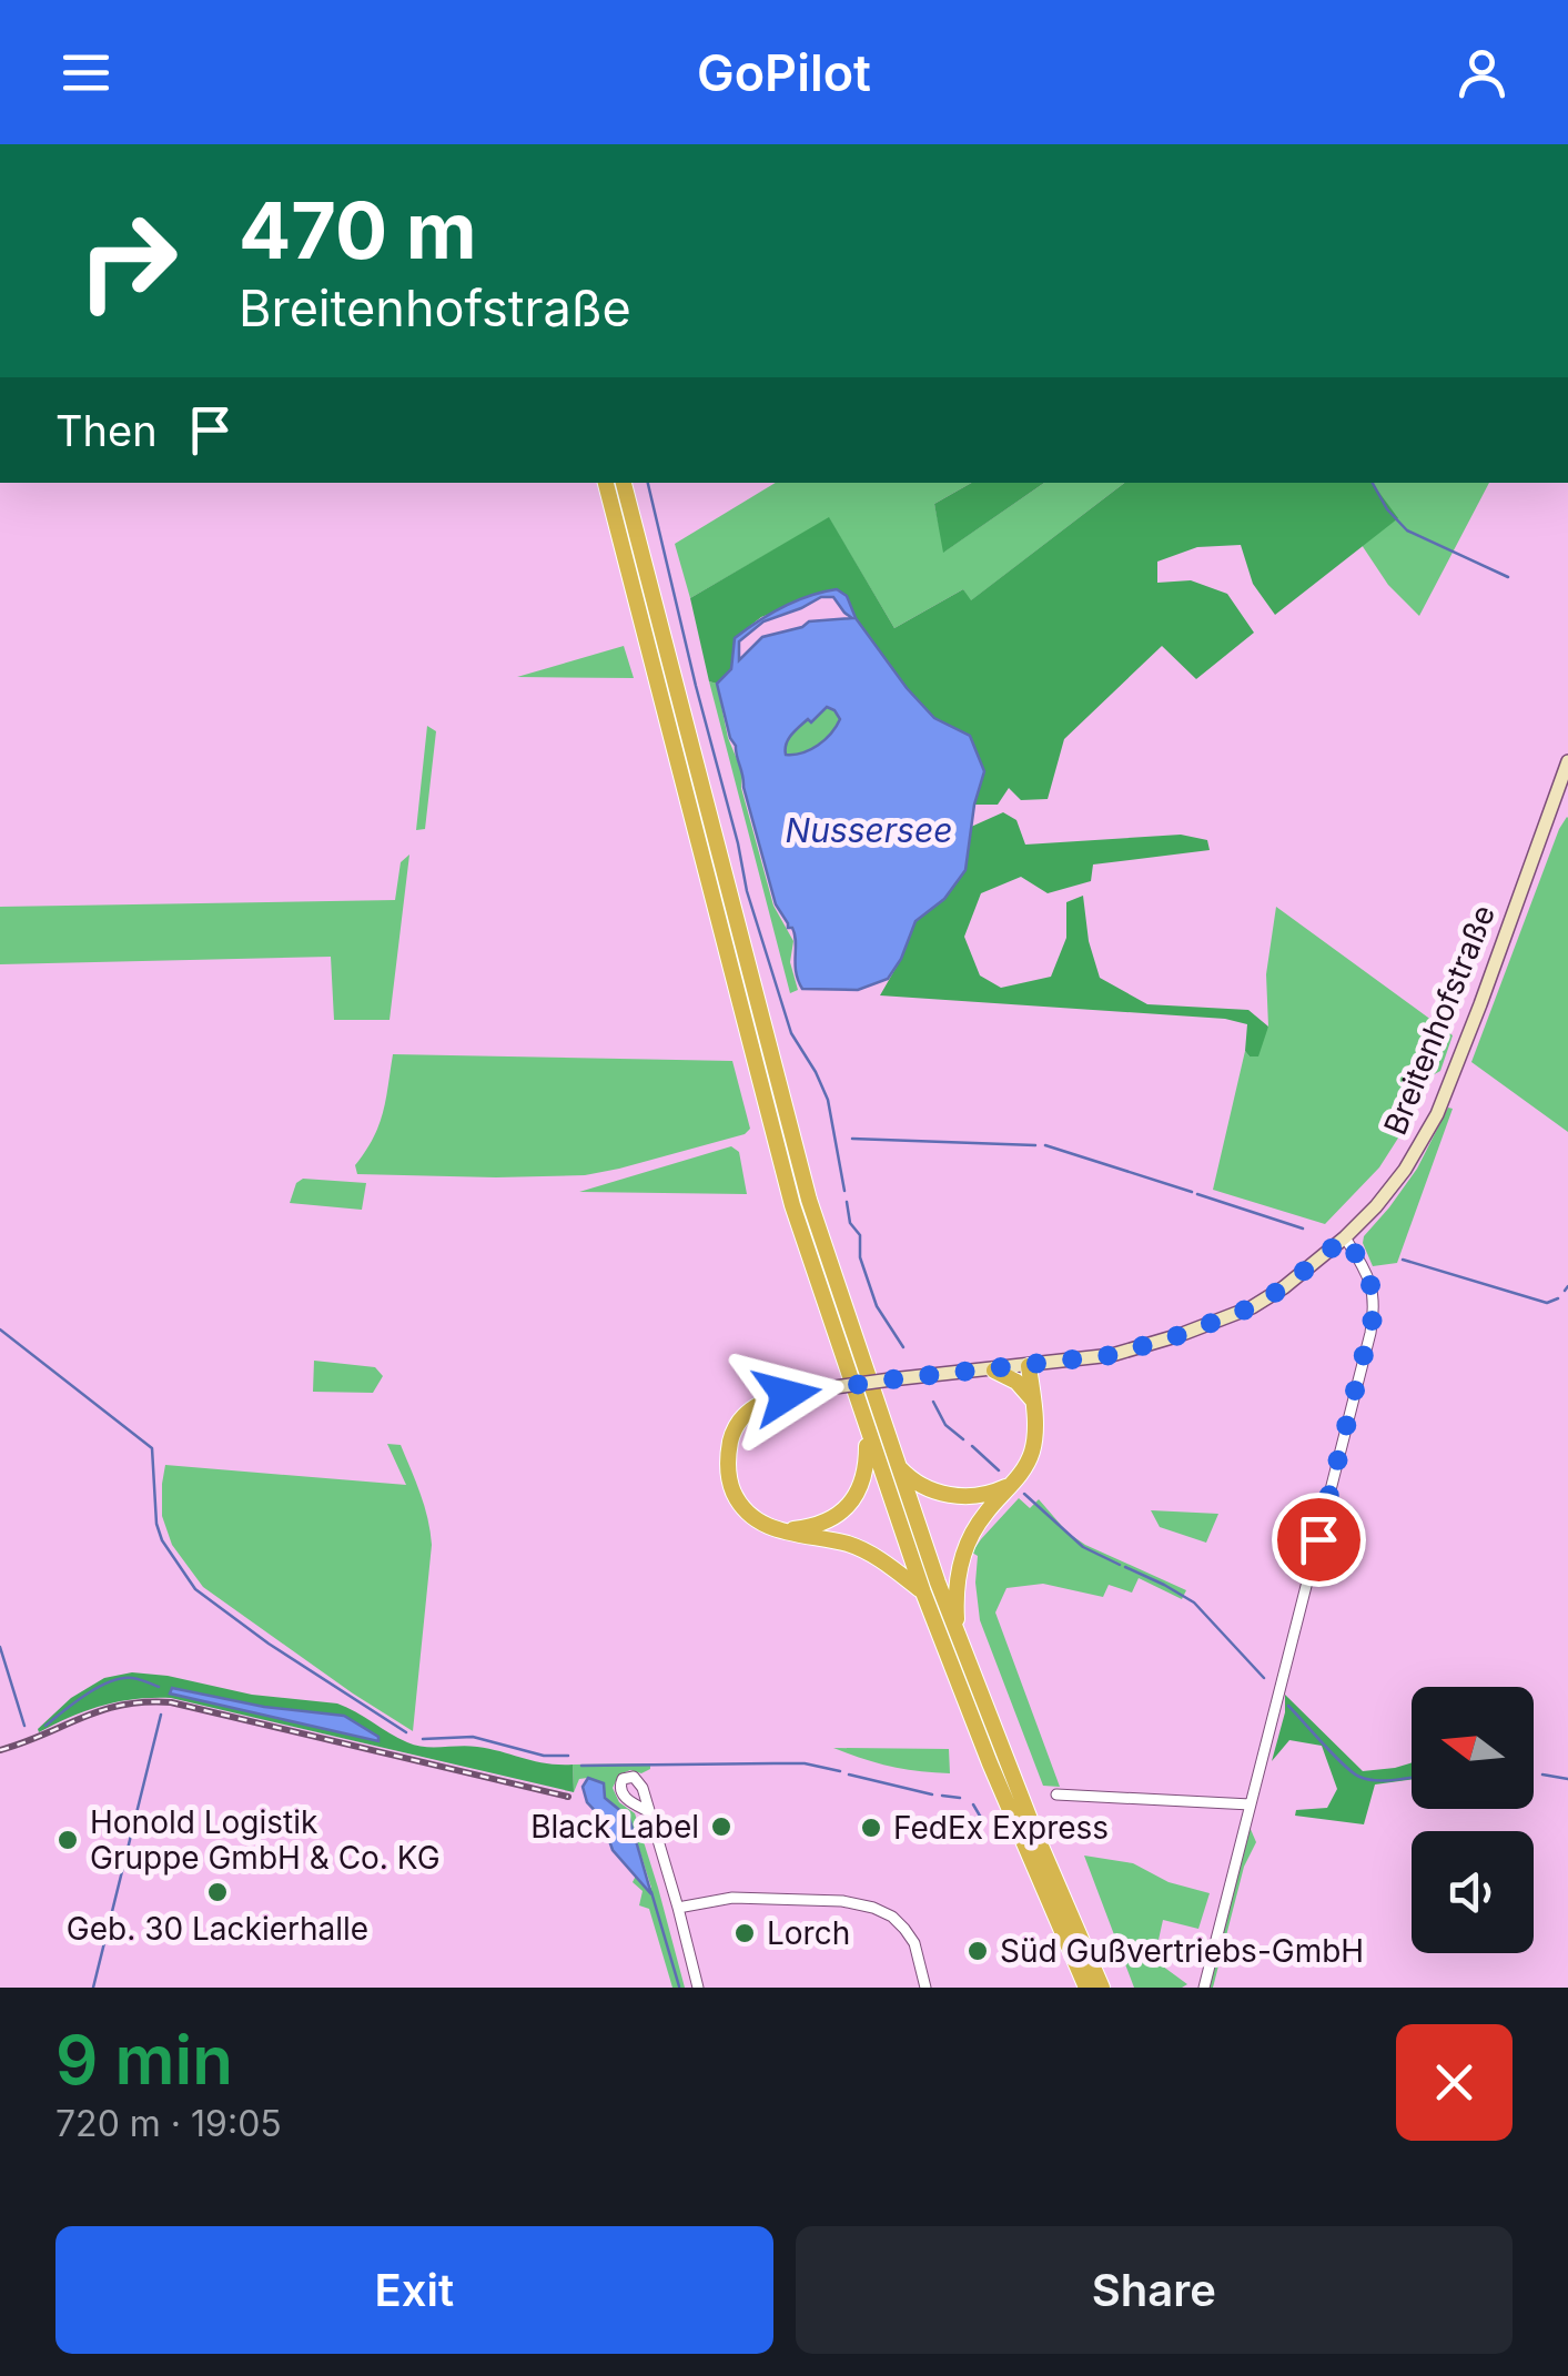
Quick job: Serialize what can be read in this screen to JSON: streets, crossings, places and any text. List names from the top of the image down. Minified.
{"streets":{"main road":["Breitenhofstraße"]},"water":["Nussersee"],"places":["Black Label","FedEx Express","Honold Logistik Gruppe GmbH & Co. KG","Geb. 30 Lackierhalle","Lorch","Süd Gußvertriebs-GmbH"],"north":"left","page":{"header":"GoPilot","turn":["470 m","Breitenhofstraße"],"then":"Then","heading":["9 min","720 m · 19:05"],"buttons":["Exit","Share"]}}
